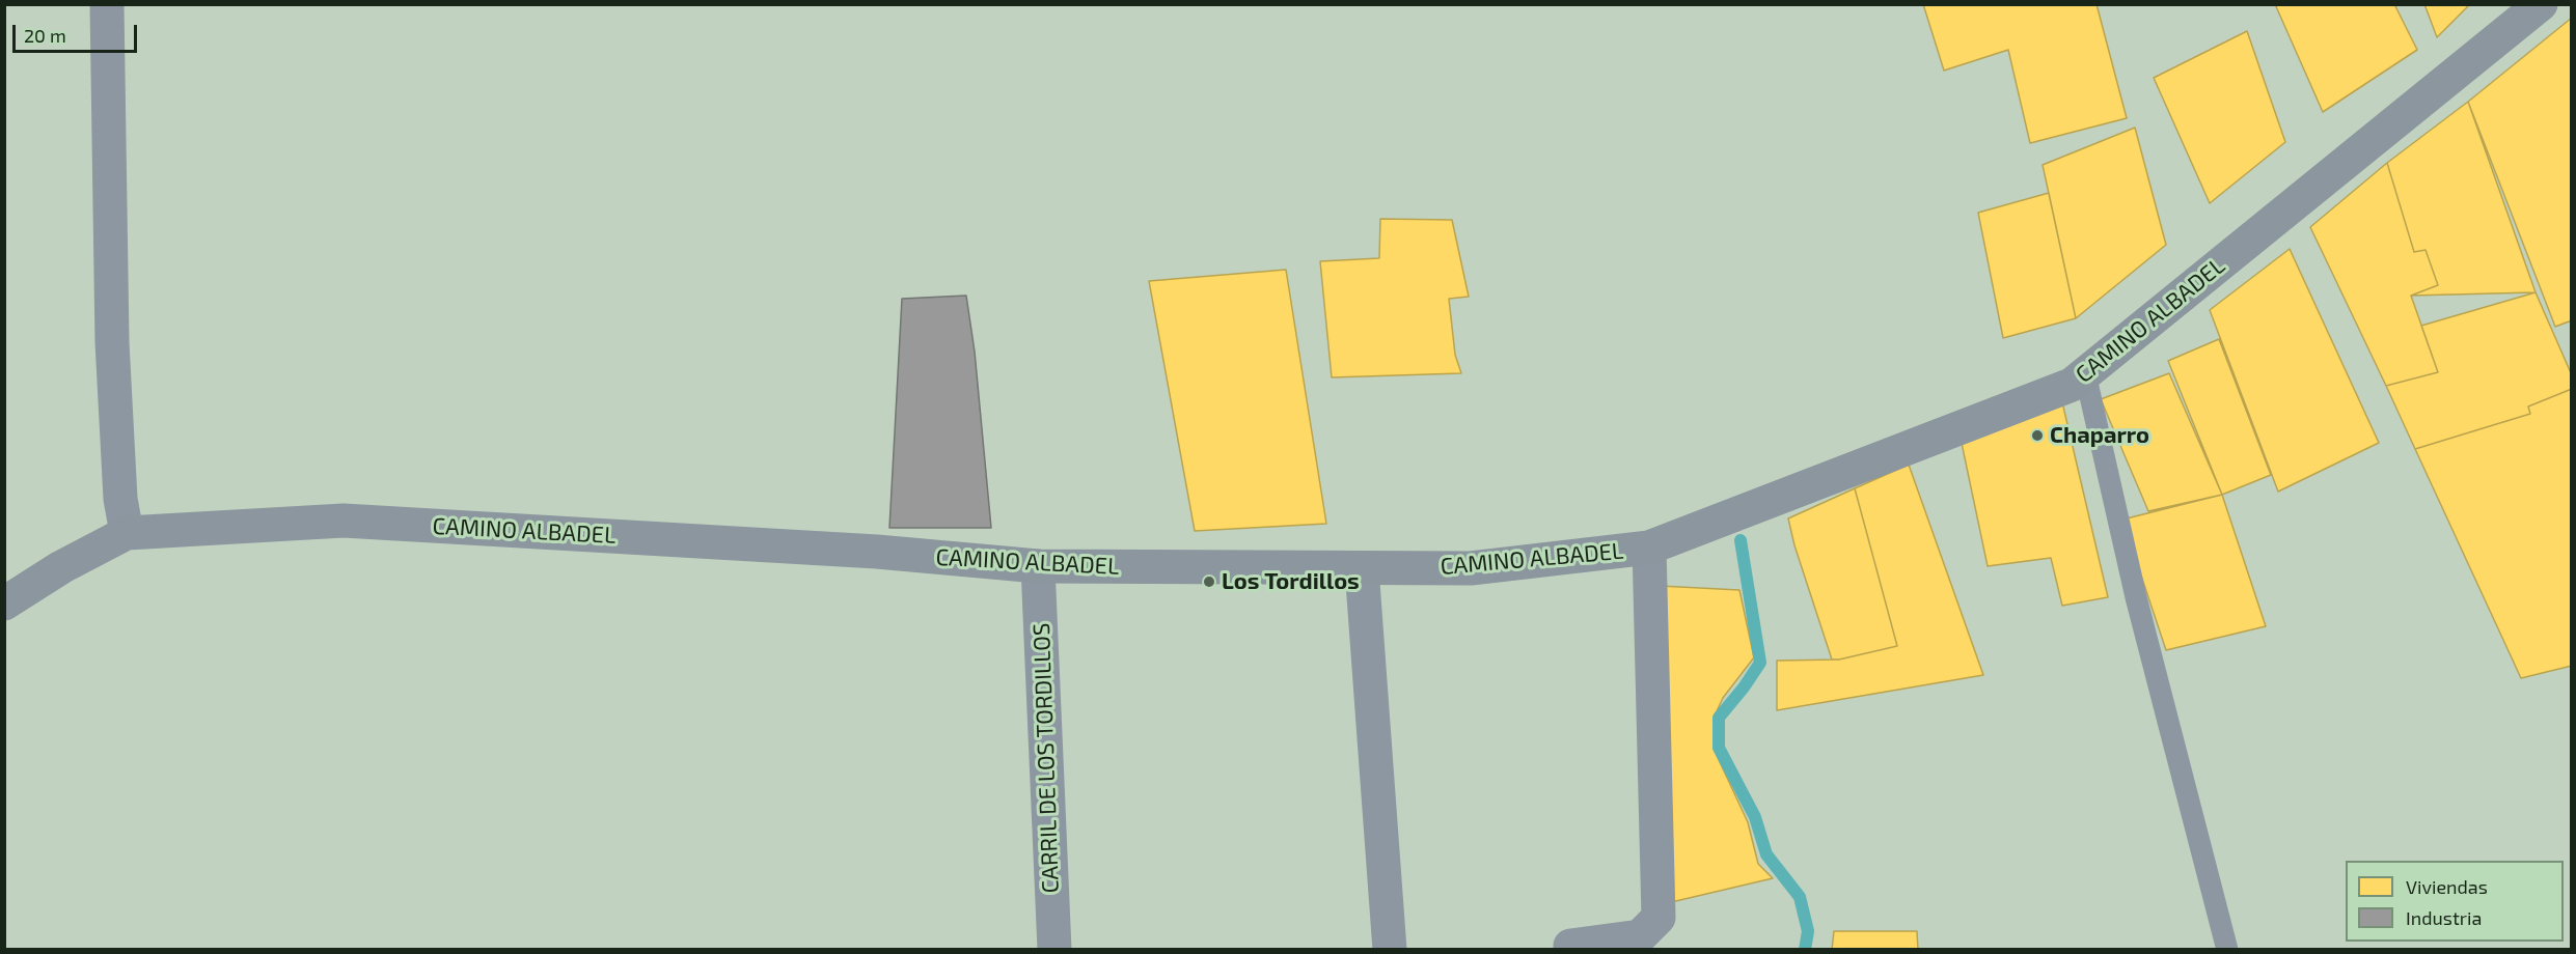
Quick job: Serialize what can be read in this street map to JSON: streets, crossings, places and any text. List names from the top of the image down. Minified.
{"streets":{"main road":["CAMINO ALBADEL"],"street":["CARRIL DE LOS TORDILLOS"]},"crossings":[["CAMINO ALBADEL","CARRIL DE LOS TORDILLOS"]],"places":["Chaparro","Los Tordillos"],"legend":["Viviendas","Industria"],"scale_bar":"20 m"}
